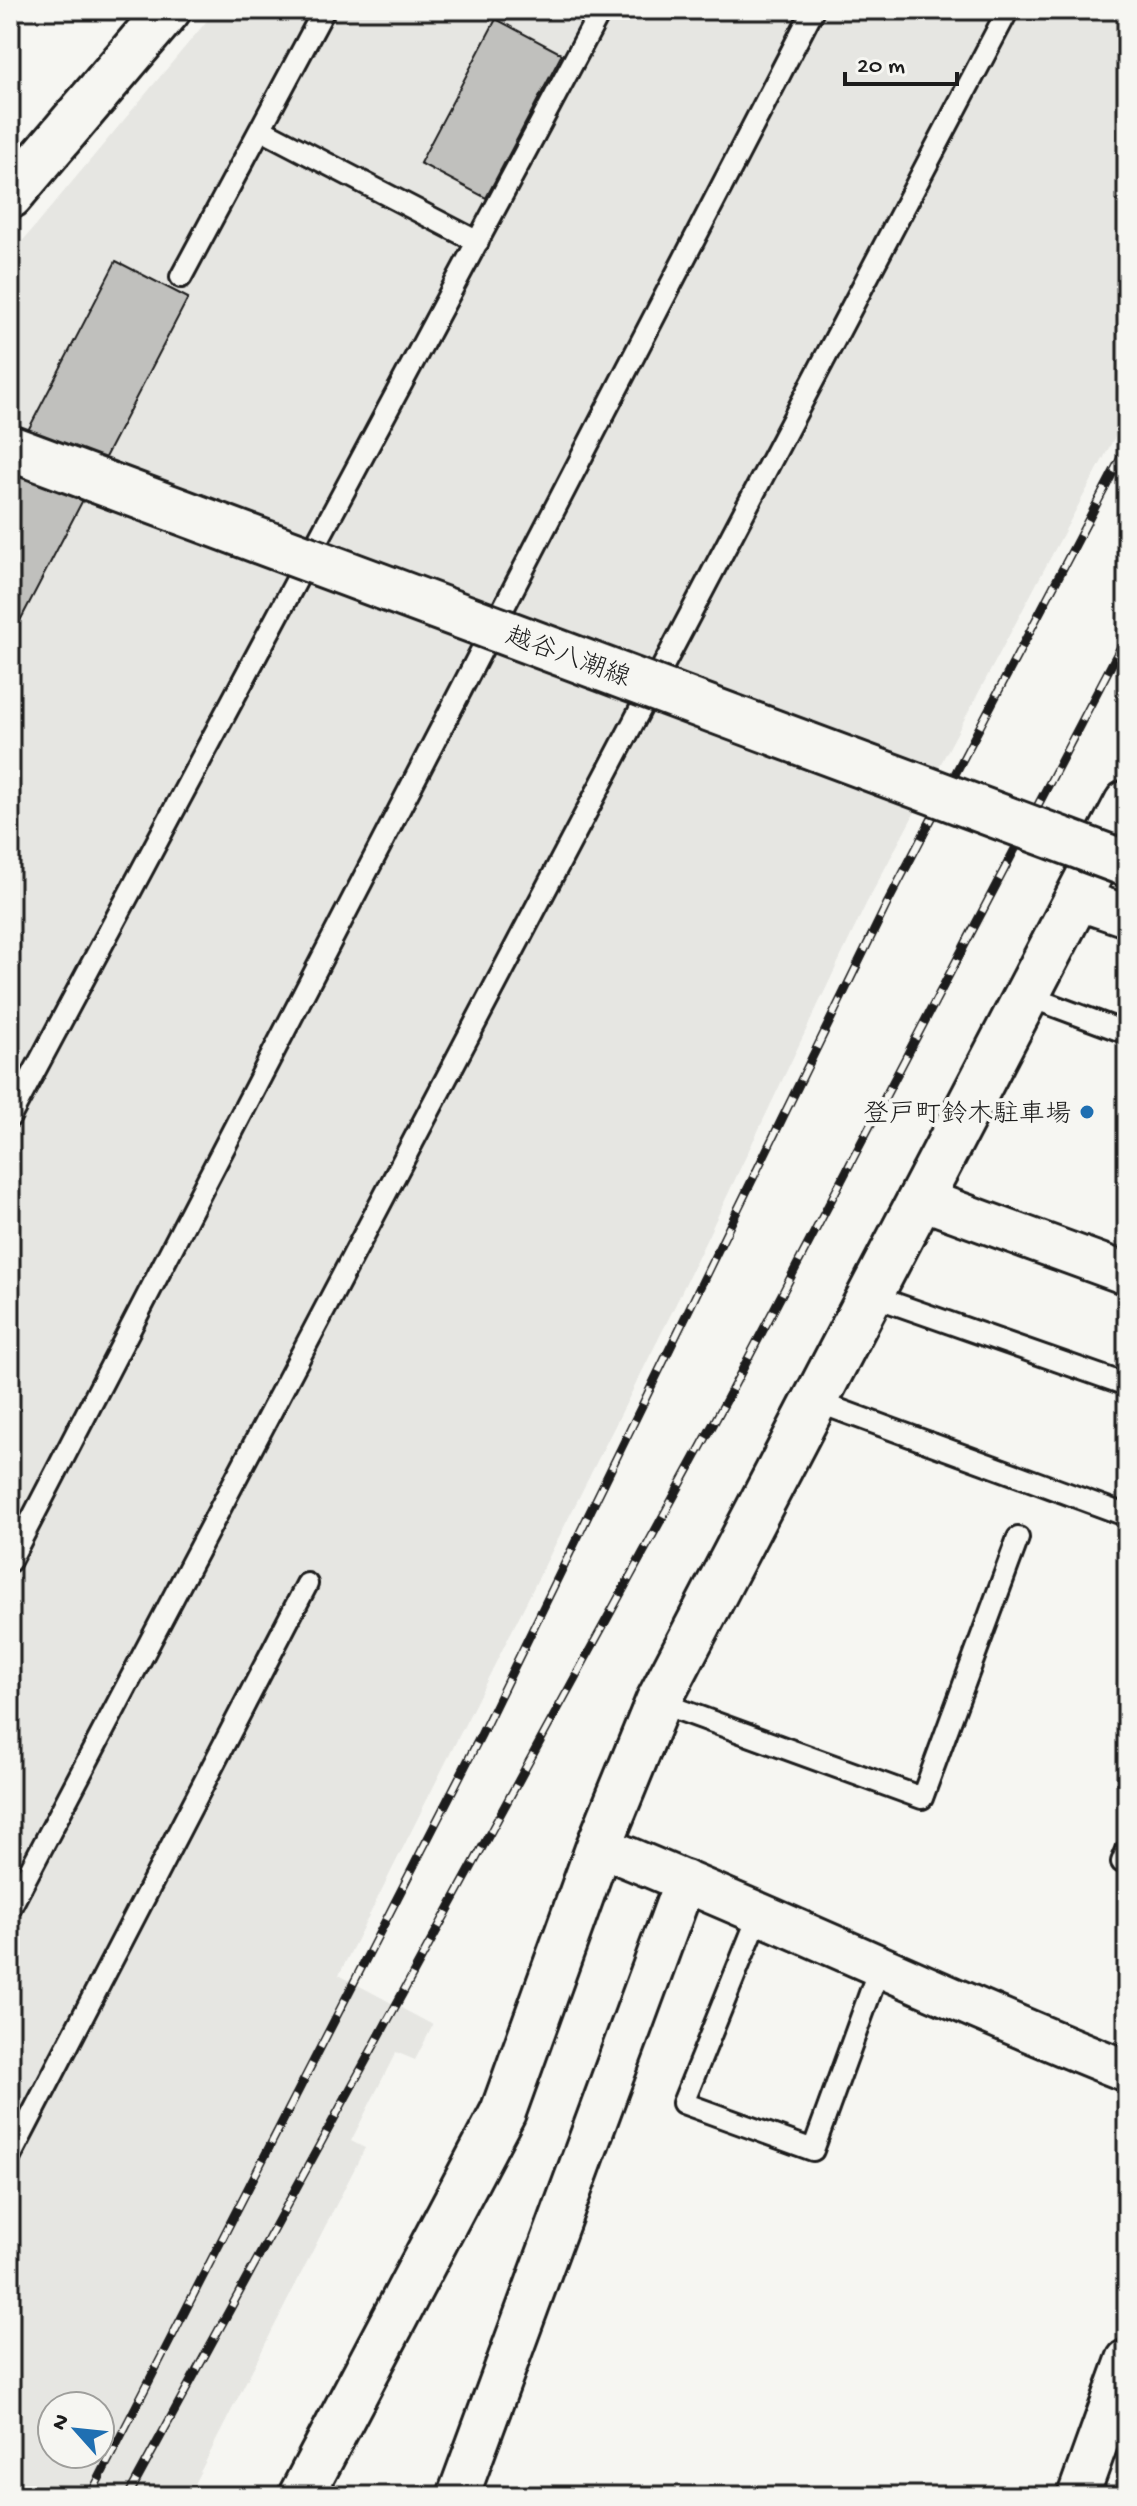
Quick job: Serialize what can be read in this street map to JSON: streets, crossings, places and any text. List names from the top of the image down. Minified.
{"streets":{"street":["越谷八潮線"]},"places":["登戸町鈴木駐車場"],"scale_bar":"20 m","north":"top left"}
